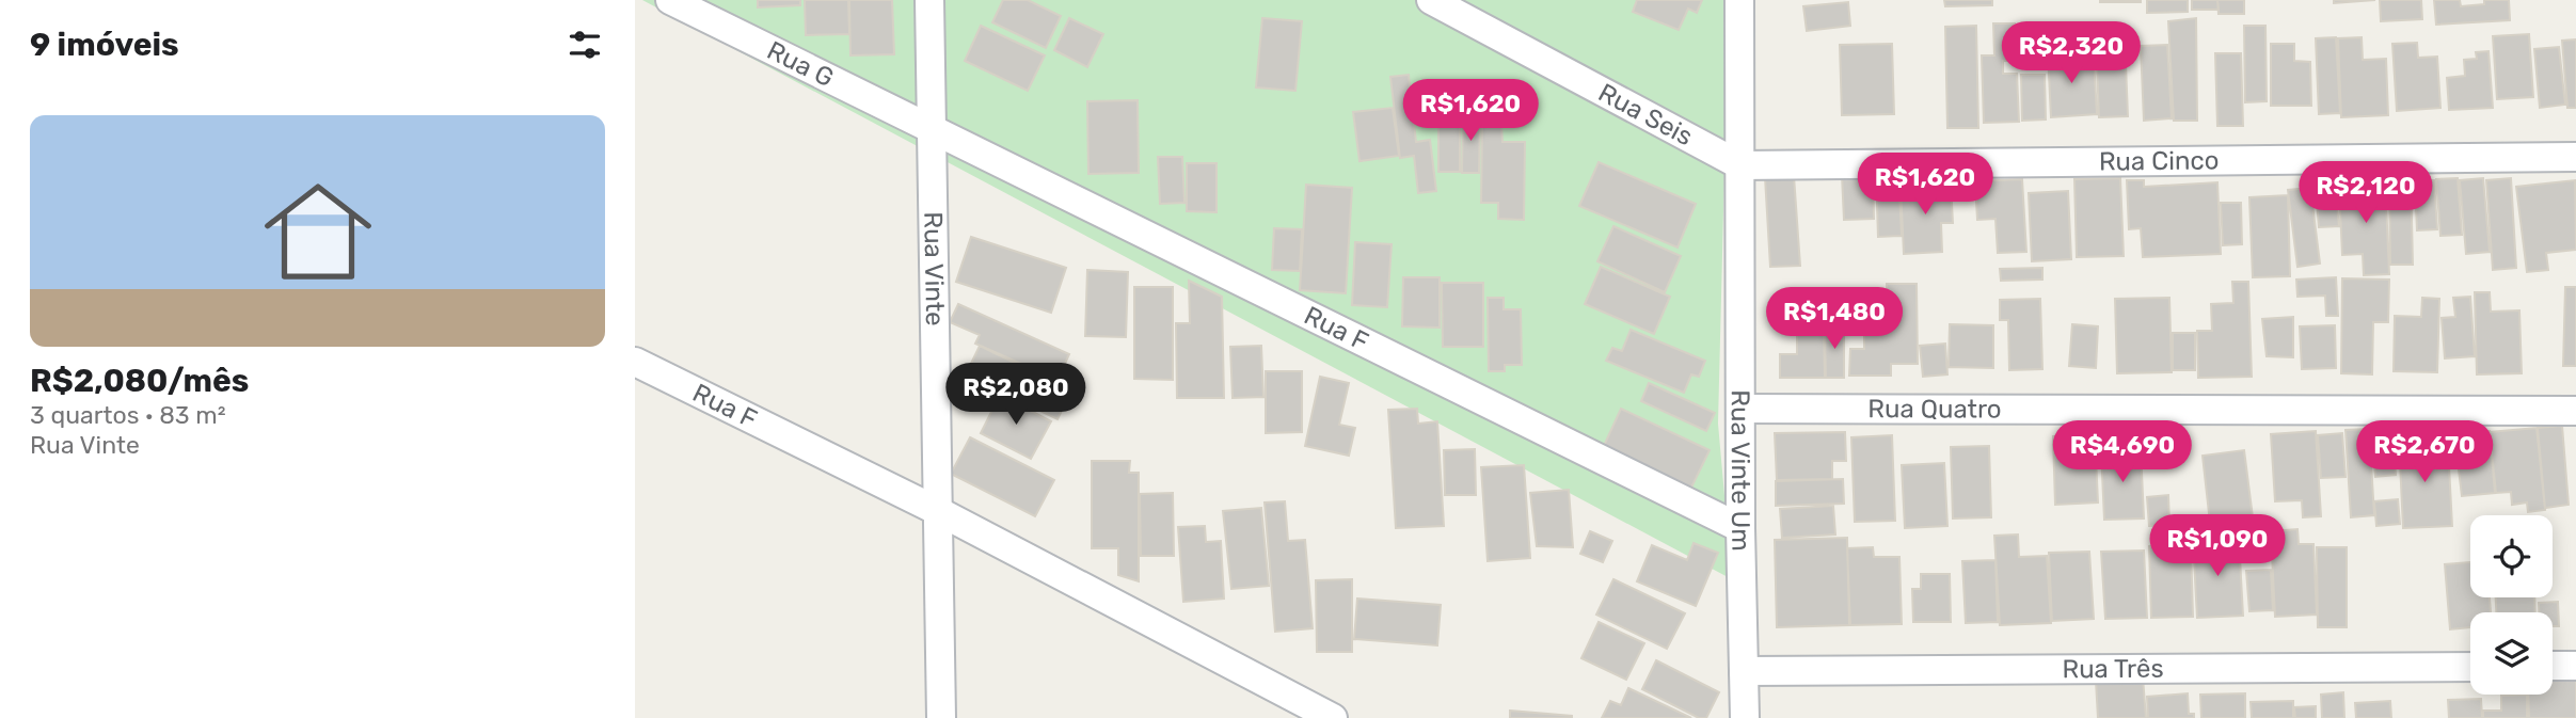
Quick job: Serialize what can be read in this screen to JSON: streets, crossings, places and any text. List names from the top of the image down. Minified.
{"streets":{"street":["Rua G","Rua Seis","Rua Cinco","Rua Vinte","Rua F","Rua Quatro","Rua Vinte Um","Rua Três"]},"crossings":[["Rua G","Rua Vinte"],["Rua G","Rua F"],["Rua Seis","Rua Cinco"],["Rua Seis","Rua Vinte Um"],["Rua Cinco","Rua Vinte Um"],["Rua Vinte","Rua F"],["Rua F","Rua Vinte Um"],["Rua Quatro","Rua Vinte Um"],["Rua Vinte Um","Rua Três"]],"page":{"heading":"9 imóveis","price":["R$2,320","R$1,620","R$1,620","R$2,120","R$1,480","R$2,080","R$4,690","R$2,670","R$1,090"],"list":[{"name":"R$2,080/mês","note":"3 quartos · 83 m² · Rua Vinte"}]}}
